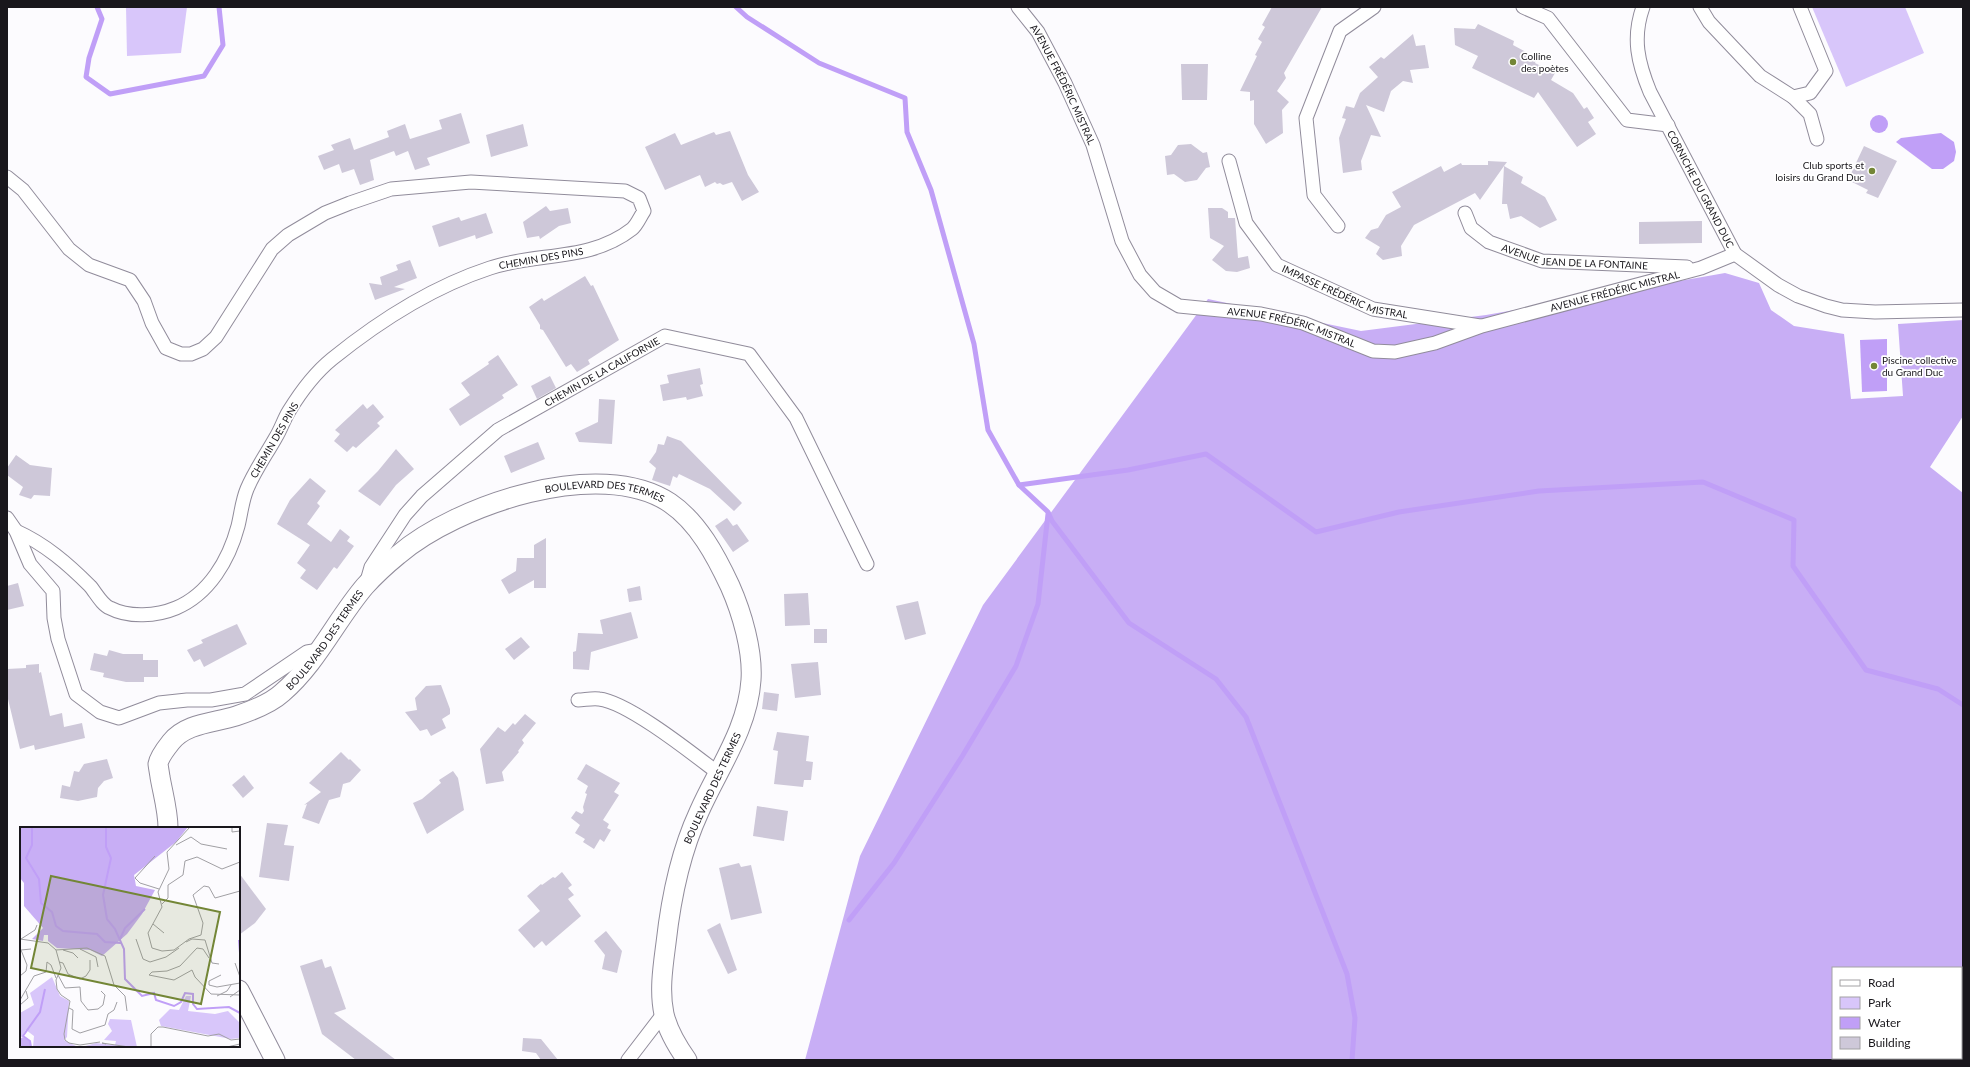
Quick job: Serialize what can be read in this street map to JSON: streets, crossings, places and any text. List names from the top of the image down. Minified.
{"streets":{"street":["AVENUE FRÉDÉRIC MISTRAL","CORNICHE DU GRAND DUC","AVENUE JEAN DE LA FONTAINE","CHEMIN DES PINS","IMPASSE FRÉDÉRIC MISTRAL","CHEMIN DE LA CALIFORNIE","BOULEVARD DES TERMES"]},"crossings":[["AVENUE FRÉDÉRIC MISTRAL","CORNICHE DU GRAND DUC"],["AVENUE FRÉDÉRIC MISTRAL","AVENUE JEAN DE LA FONTAINE"],["AVENUE FRÉDÉRIC MISTRAL","IMPASSE FRÉDÉRIC MISTRAL"],["CHEMIN DE LA CALIFORNIE","BOULEVARD DES TERMES"]],"places":["Colline des poètes","Club sports et loisirs du Grand Duc","Piscine collective du Grand Duc"],"legend":["Road","Park","Water","Building"]}
